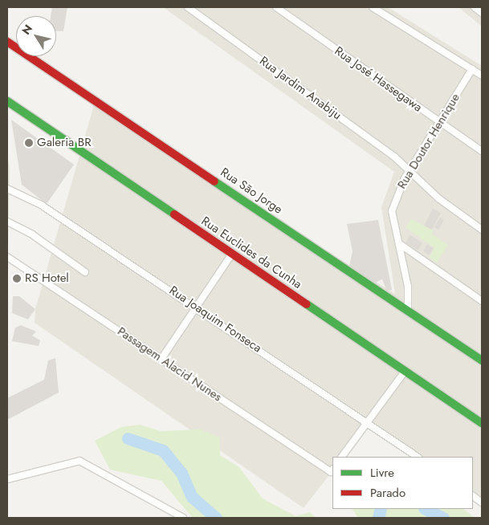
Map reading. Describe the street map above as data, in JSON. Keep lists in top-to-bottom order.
{
  "streets": {
    "street": [
      "Rua José Hassegawa",
      "Rua Jardim Anabiju",
      "Rua Doutor Henrique",
      "Rua São Jorge",
      "Rua Euclides da Cunha",
      "Rua Joaquim Fonseca",
      "Passagem Alacid Nunes"
    ]
  },
  "crossings": [
    ["Rua José Hassegawa", "Rua Doutor Henrique"],
    ["Rua Jardim Anabiju", "Rua Doutor Henrique"],
    ["Rua Doutor Henrique", "Rua São Jorge"]
  ],
  "places": ["Galeria BR", "RS Hotel"],
  "legend": ["Livre", "Parado"],
  "north": "top left"
}
